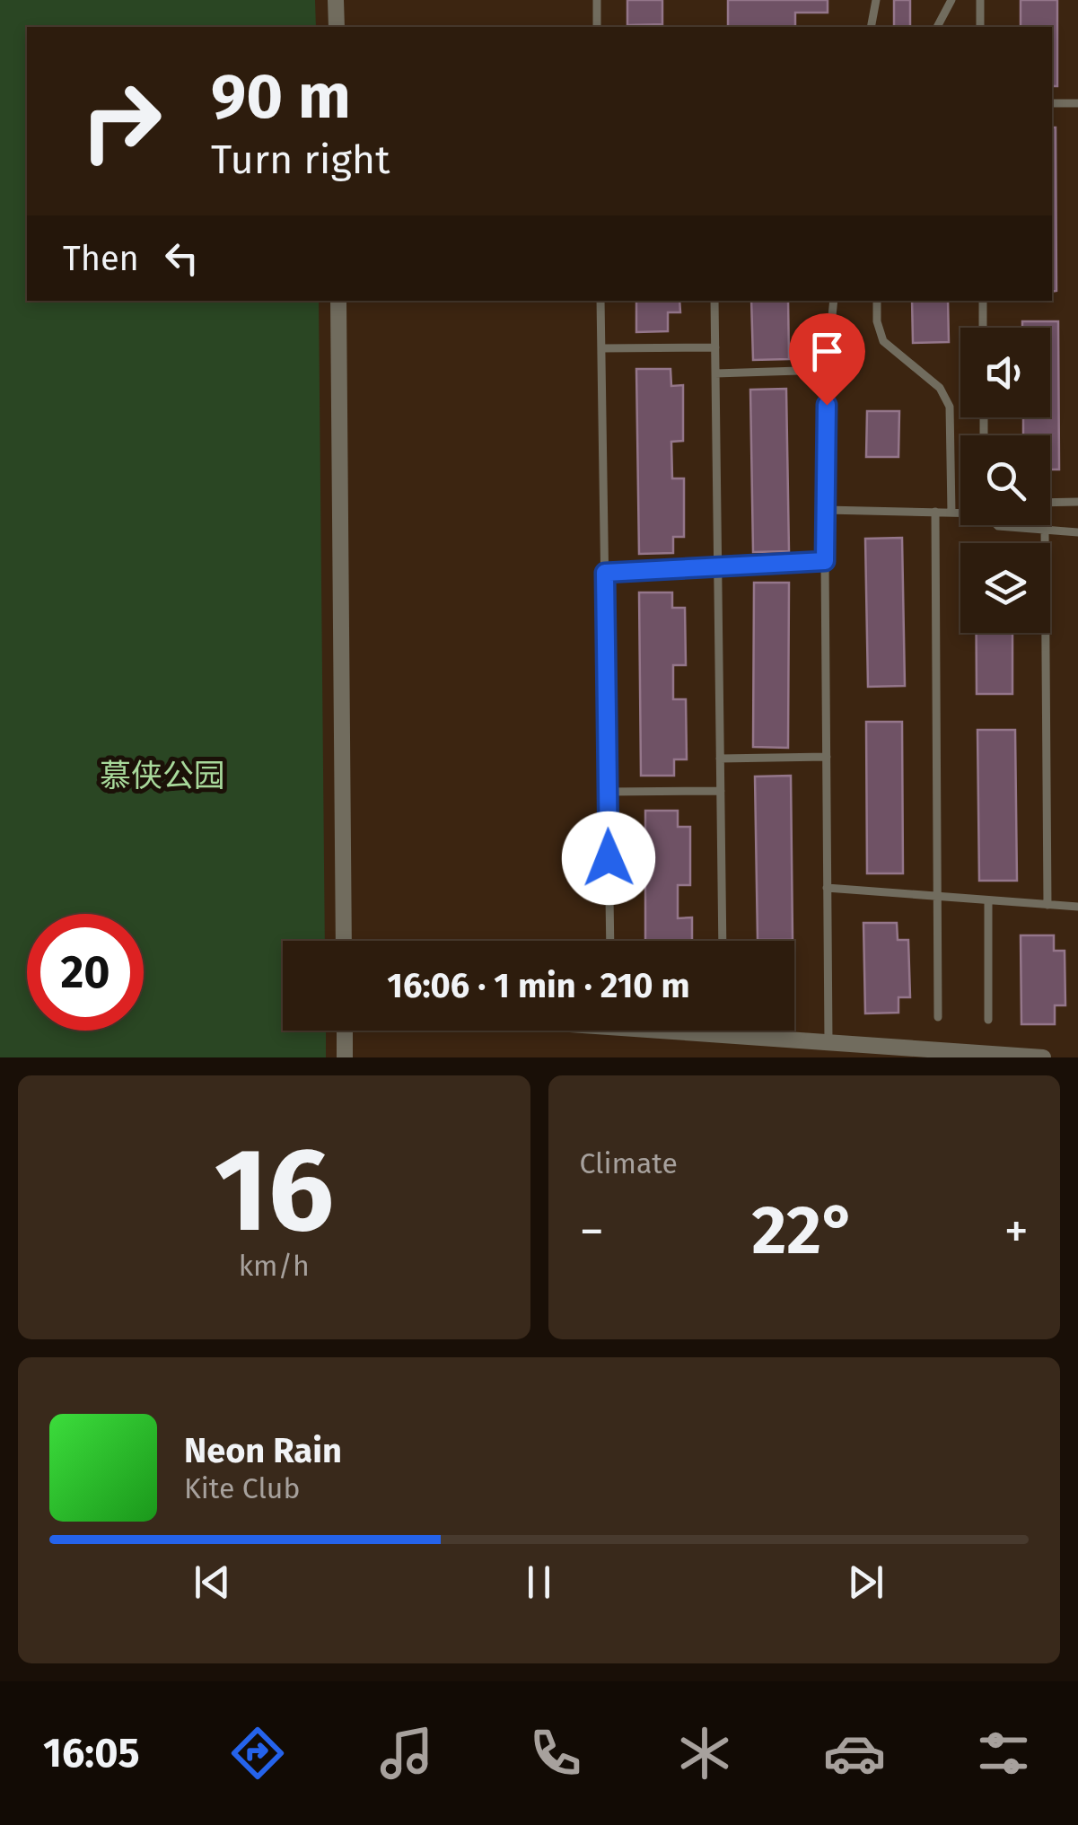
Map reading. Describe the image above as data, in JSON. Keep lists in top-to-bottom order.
{
  "parks": ["慕侠公园"],
  "page": {
    "turn": ["90 m", "Turn right"],
    "then": "Then",
    "limit": "20",
    "trip": "16:06 · 1 min · 210 m",
    "tile": [
      ["16", "km/h"],
      "Climate"
    ],
    "heat": ["−", "22°", "+"],
    "song": ["Neon Rain", "Kite Club"],
    "tabs": "16:05"
  }
}
